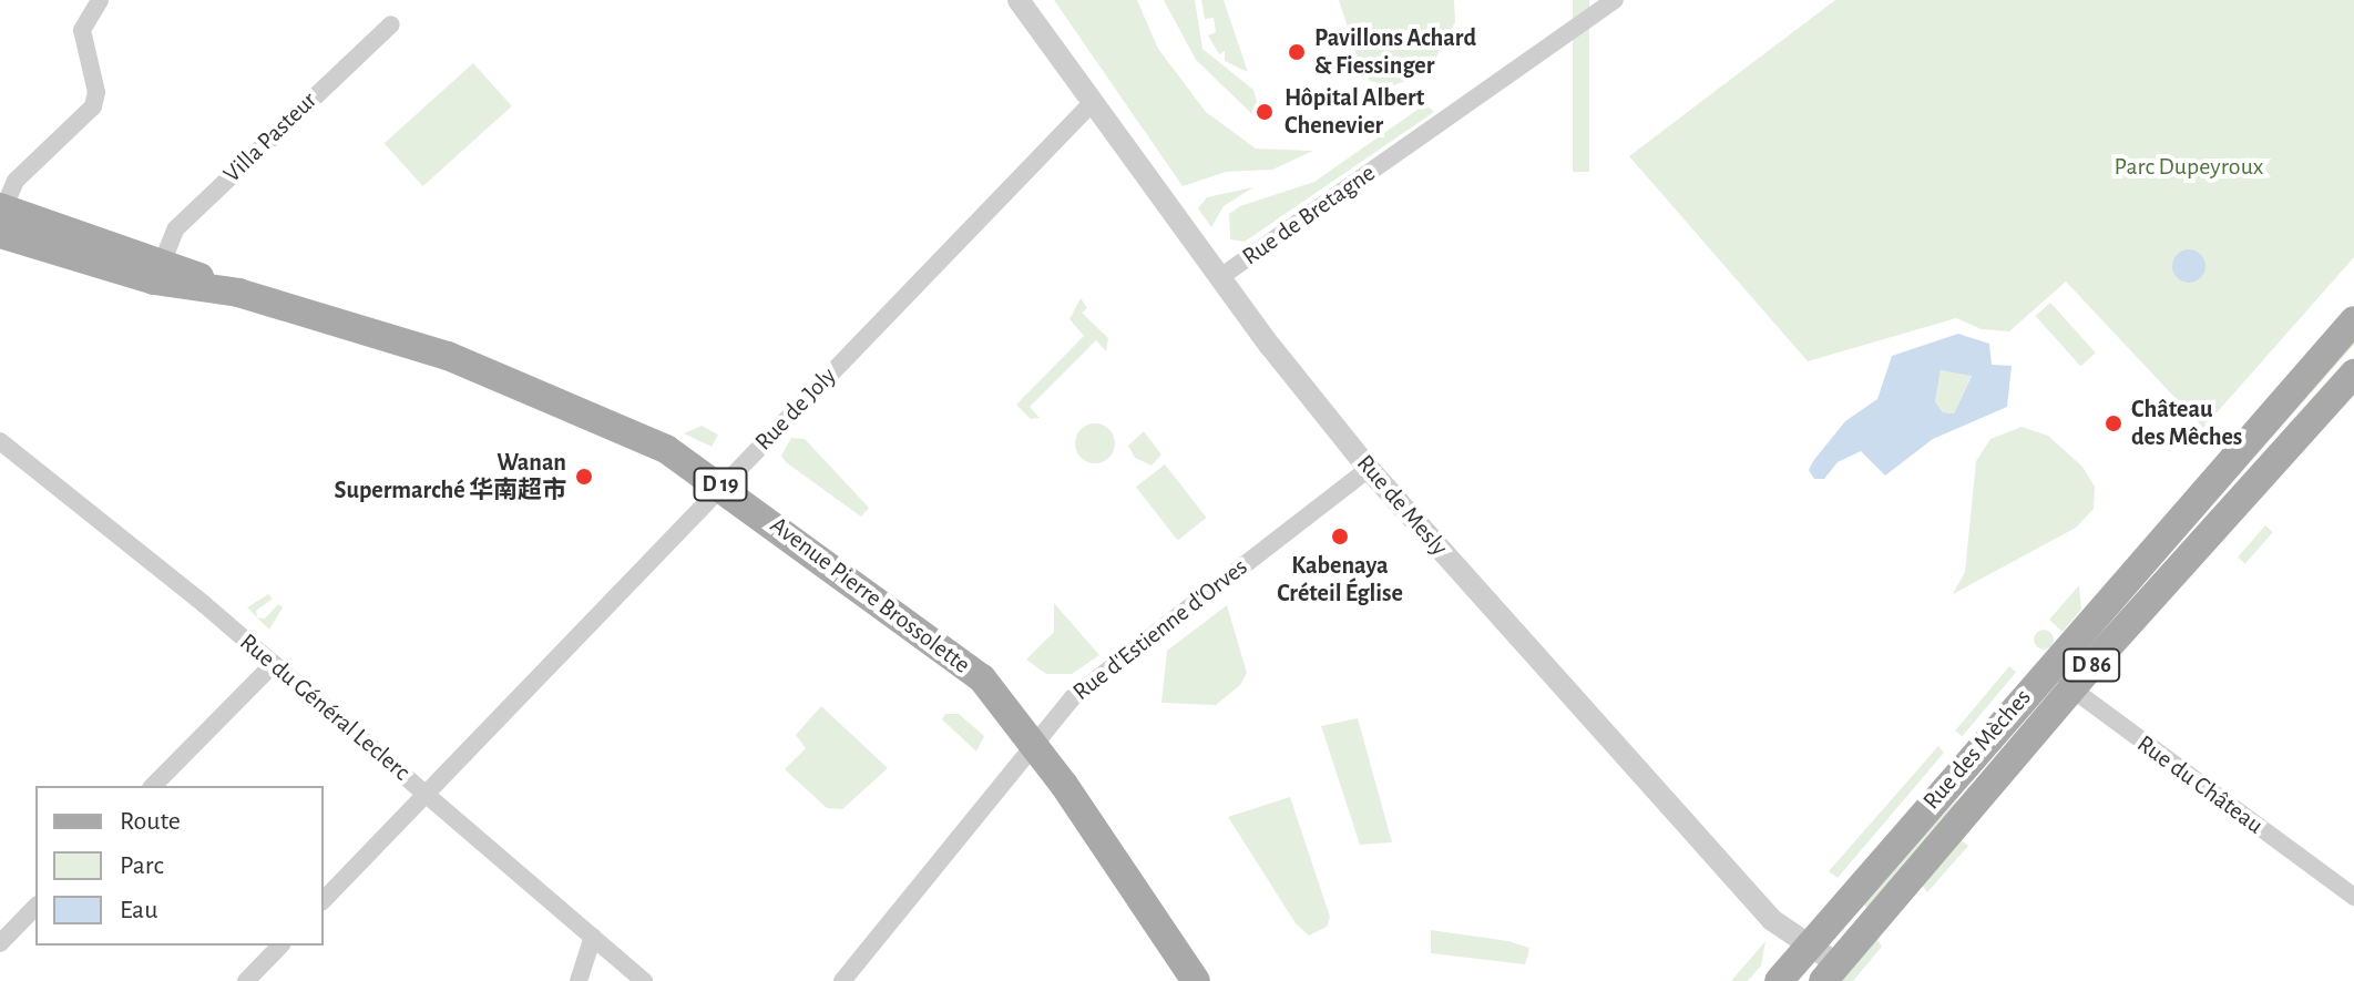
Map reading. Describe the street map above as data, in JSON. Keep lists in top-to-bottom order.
{
  "streets": {
    "main road": [
      "D 19",
      "Avenue Pierre Brossolette",
      "D 86",
      "Rue des Mèches"
    ],
    "street": [
      "Villa Pasteur",
      "Rue de Bretagne",
      "Rue de Joly",
      "Rue de Mesly",
      "Rue d'Estienne d'Orves",
      "Rue du Général Leclerc",
      "Rue du Château"
    ]
  },
  "crossings": [
    ["Villa Pasteur", "Avenue Pierre Brossolette"],
    ["Rue de Bretagne", "Rue de Mesly"],
    ["Rue de Joly", "Rue de Mesly"],
    ["Rue de Joly", "Avenue Pierre Brossolette"],
    ["Rue de Joly", "Rue du Général Leclerc"],
    ["Rue de Mesly", "Rue d'Estienne d'Orves"],
    ["Rue de Mesly", "Rue des Mèches"],
    ["Avenue Pierre Brossolette", "Rue d'Estienne d'Orves"],
    ["Rue des Mèches", "Rue du Château"]
  ],
  "parks": ["Parc Dupeyroux"],
  "places": [
    "Pavillons Achard & Fiessinger",
    "Hôpital Albert Chenevier",
    "Château des Mêches",
    "Wanan Supermarché 华南超市",
    "Kabenaya Créteil Église"
  ],
  "legend": ["Route", "Parc", "Eau"]
}
